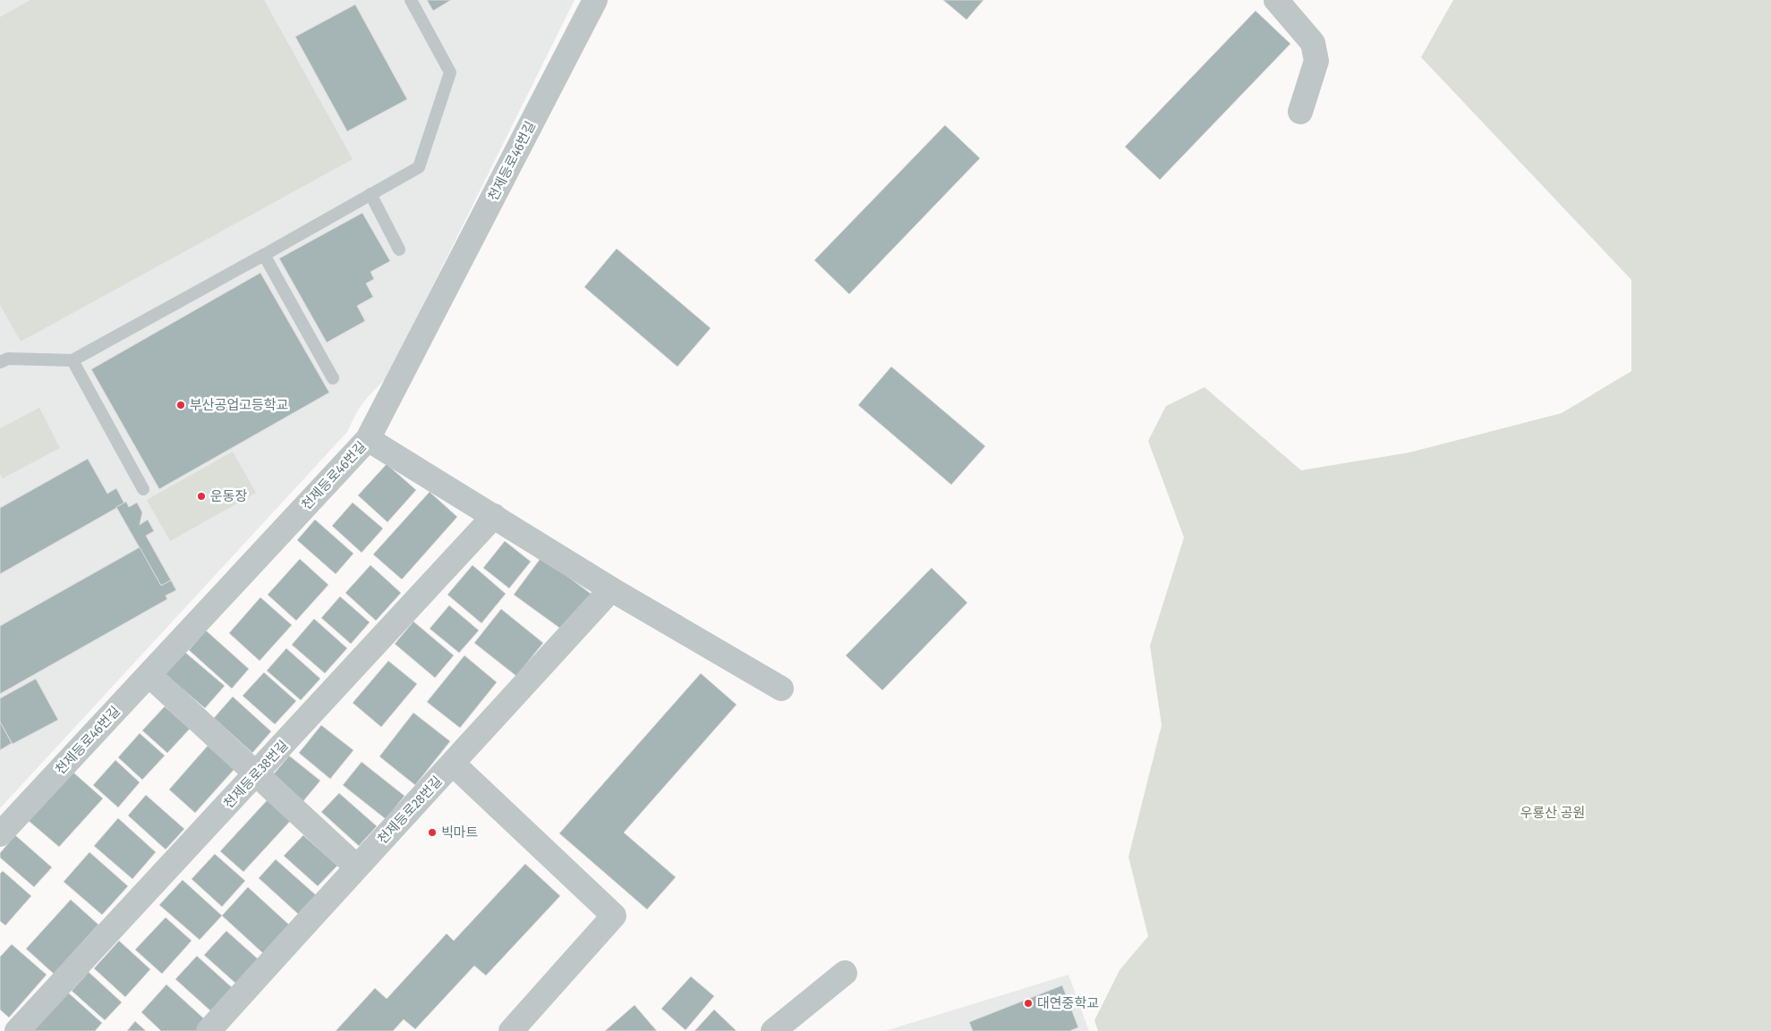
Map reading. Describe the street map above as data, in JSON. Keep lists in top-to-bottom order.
{
  "streets": {
    "street": ["천제등로46번길", "천제등로38번길", "천제등로28번길"]
  },
  "parks": ["우룡산 공원"],
  "places": [
    "부산공업고등학교",
    "운동장",
    "빅마트",
    "대연중학교"
  ]
}
